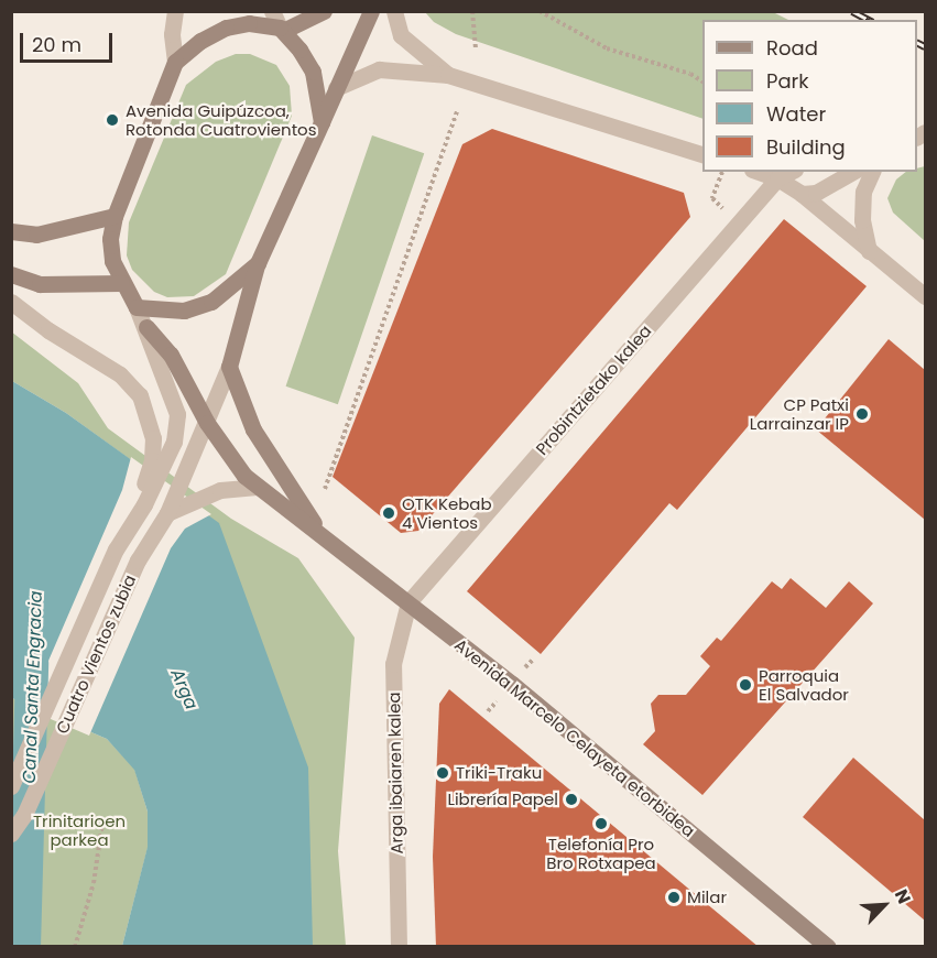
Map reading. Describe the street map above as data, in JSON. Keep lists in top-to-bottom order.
{
  "streets": {
    "main road": ["Avenida Marcelo Celayeta etorbidea"],
    "street": ["Probintzietako kalea", "Cuatro Vientos zubia", "Arga ibaiaren kalea"]
  },
  "crossings": [
    ["Probintzietako kalea", "Avenida Marcelo Celayeta etorbidea"],
    ["Probintzietako kalea", "Arga ibaiaren kalea"],
    ["Cuatro Vientos zubia", "Avenida Marcelo Celayeta etorbidea"],
    ["Avenida Marcelo Celayeta etorbidea", "Arga ibaiaren kalea"]
  ],
  "water": ["Canal Santa Engracia", "Arga"],
  "parks": ["Trinitarioen parkea"],
  "places": [
    "Avenida Guipúzcoa, Rotonda Cuatrovientos",
    "CP Patxi Larrainzar IP",
    "OTK Kebab 4 Vientos",
    "Parroquia El Salvador",
    "Triki-Traku",
    "Librería Papel",
    "Telefonía Pro Bro Rotxapea",
    "Milar"
  ],
  "legend": [
    "Road",
    "Park",
    "Water",
    "Building"
  ],
  "scale_bar": "20 m",
  "north": "top right"
}
